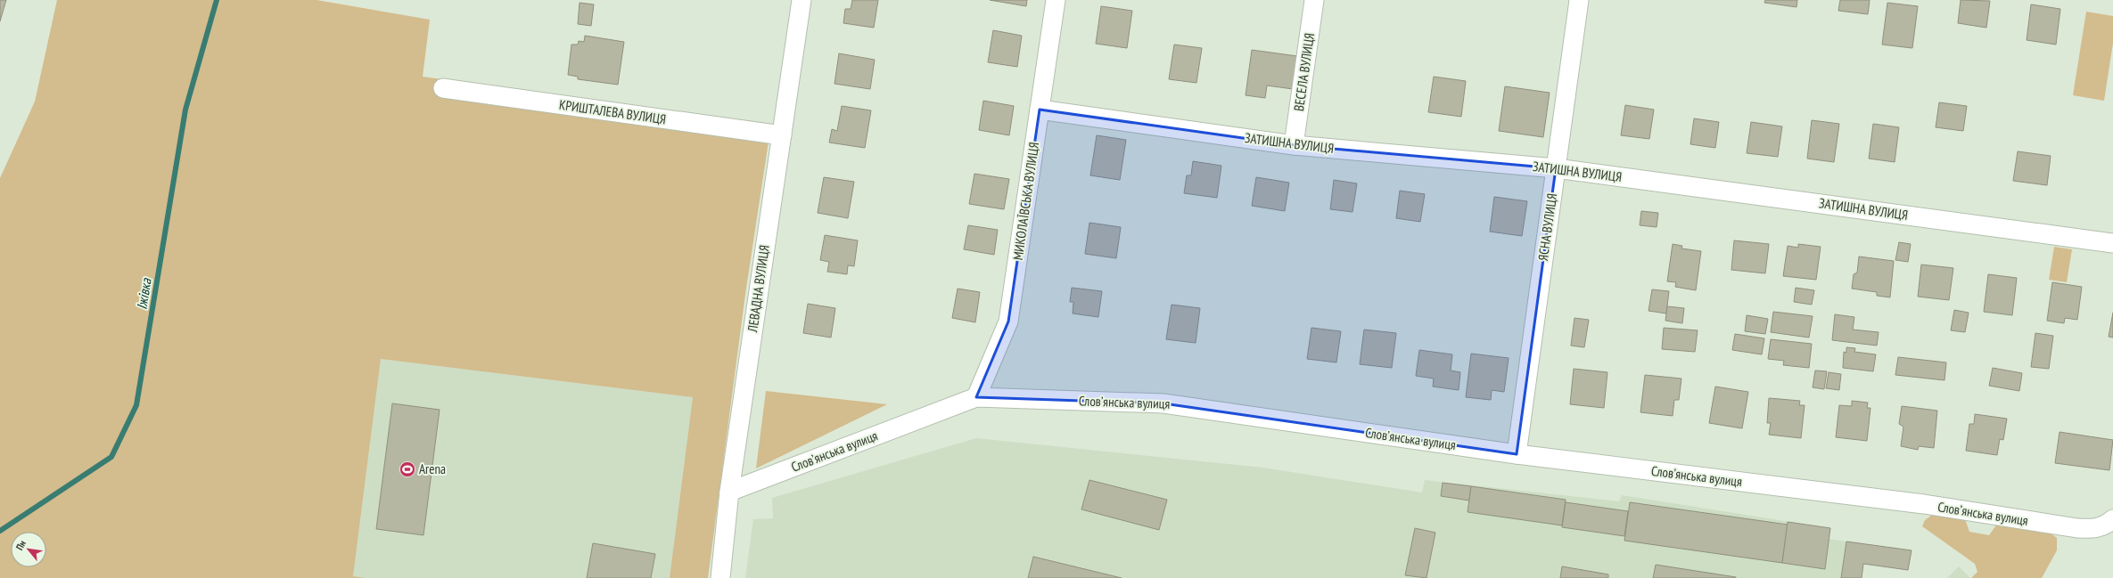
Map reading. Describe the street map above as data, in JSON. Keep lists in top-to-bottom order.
{
  "streets": {
    "street": [
      "ВЕСЕЛА ВУЛИЦЯ",
      "КРИШТАЛЕВА ВУЛИЦЯ",
      "ЗАТИШНА ВУЛИЦЯ",
      "МИКОЛАЇВСЬКА ВУЛИЦЯ",
      "ЯСНА ВУЛИЦЯ",
      "ЛЕВАДНА ВУЛИЦЯ",
      "Словʼянська вулиця"
    ]
  },
  "crossings": [
    ["ВЕСЕЛА ВУЛИЦЯ", "ЗАТИШНА ВУЛИЦЯ"],
    ["КРИШТАЛЕВА ВУЛИЦЯ", "ЛЕВАДНА ВУЛИЦЯ"],
    ["ЗАТИШНА ВУЛИЦЯ", "МИКОЛАЇВСЬКА ВУЛИЦЯ"],
    ["ЗАТИШНА ВУЛИЦЯ", "ЯСНА ВУЛИЦЯ"],
    ["МИКОЛАЇВСЬКА ВУЛИЦЯ", "Словʼянська вулиця"],
    ["ЯСНА ВУЛИЦЯ", "Словʼянська вулиця"],
    ["ЛЕВАДНА ВУЛИЦЯ", "Словʼянська вулиця"]
  ],
  "water": ["Іжівка"],
  "places": {
    "sports": ["Arena"]
  },
  "north": "top left"
}
